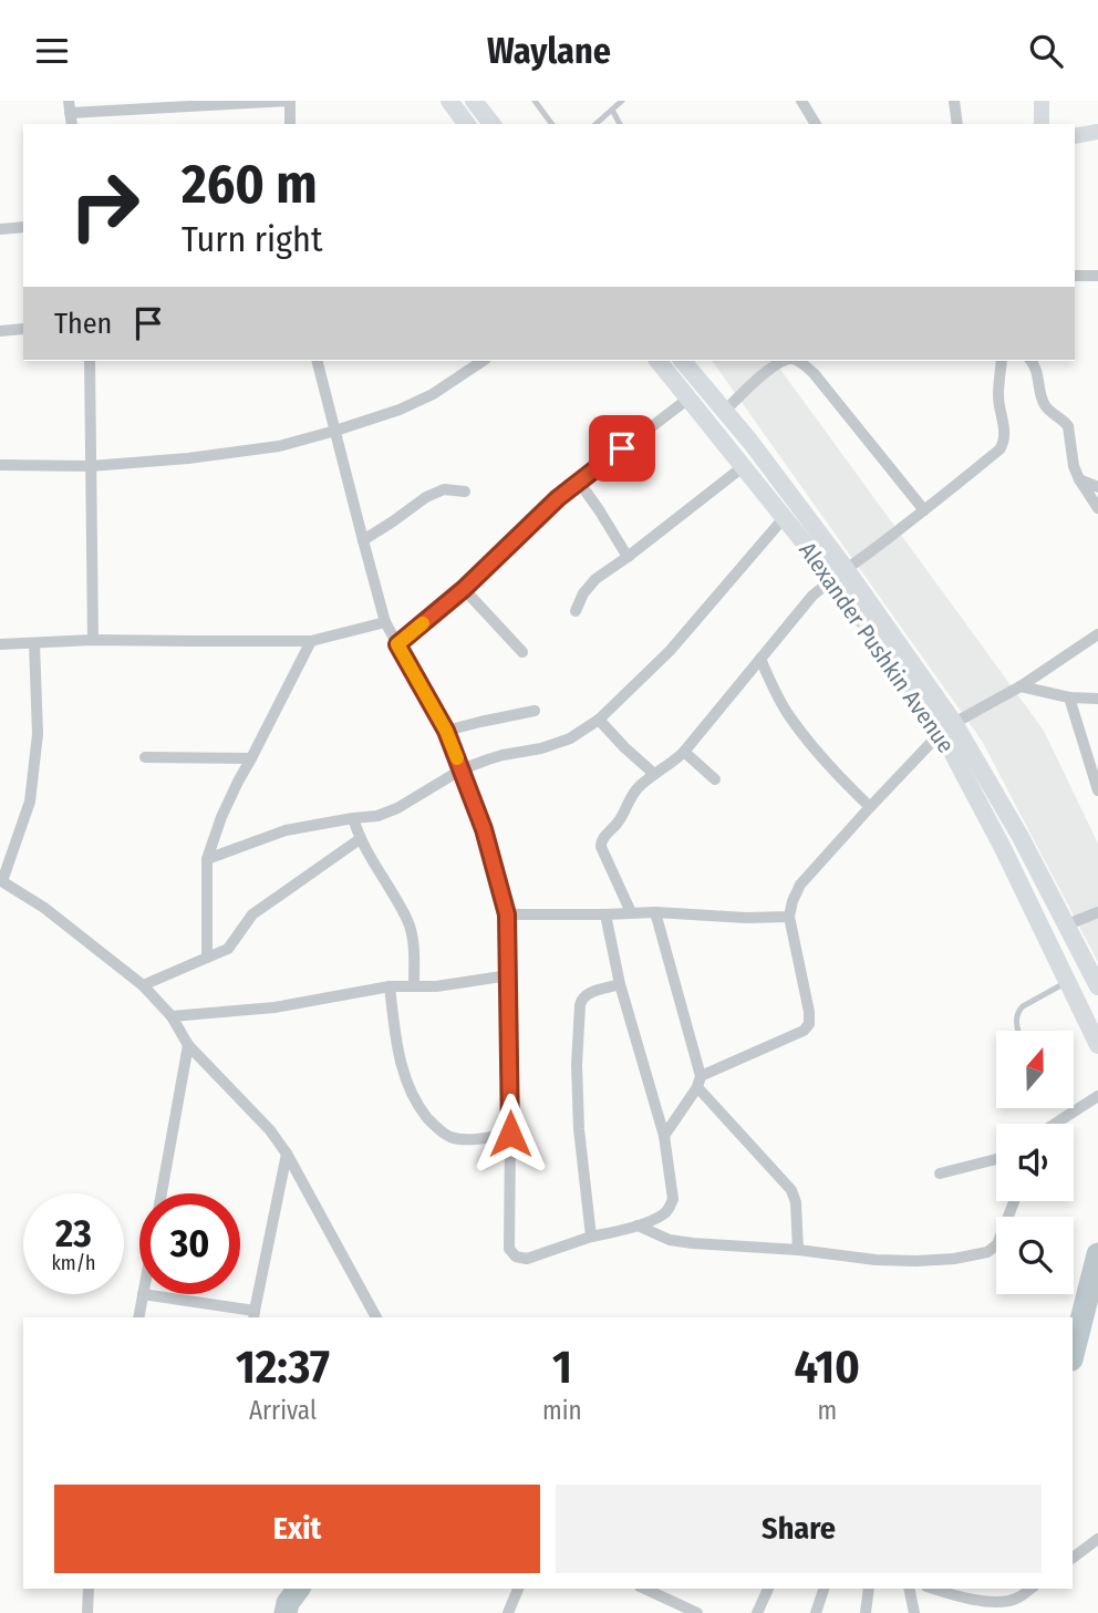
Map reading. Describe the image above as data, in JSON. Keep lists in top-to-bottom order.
{
  "streets": {
    "main road": ["Alexander Pushkin Avenue"]
  },
  "north": "top",
  "page": {
    "header": "Waylane",
    "turn": ["260 m", "Turn right"],
    "then": "Then",
    "speed": "23 km/h",
    "limit": "30",
    "eta": [
      "12:37",
      "Arrival",
      "1",
      "min",
      "410",
      "m"
    ],
    "buttons": ["Exit", "Share"]
  }
}
